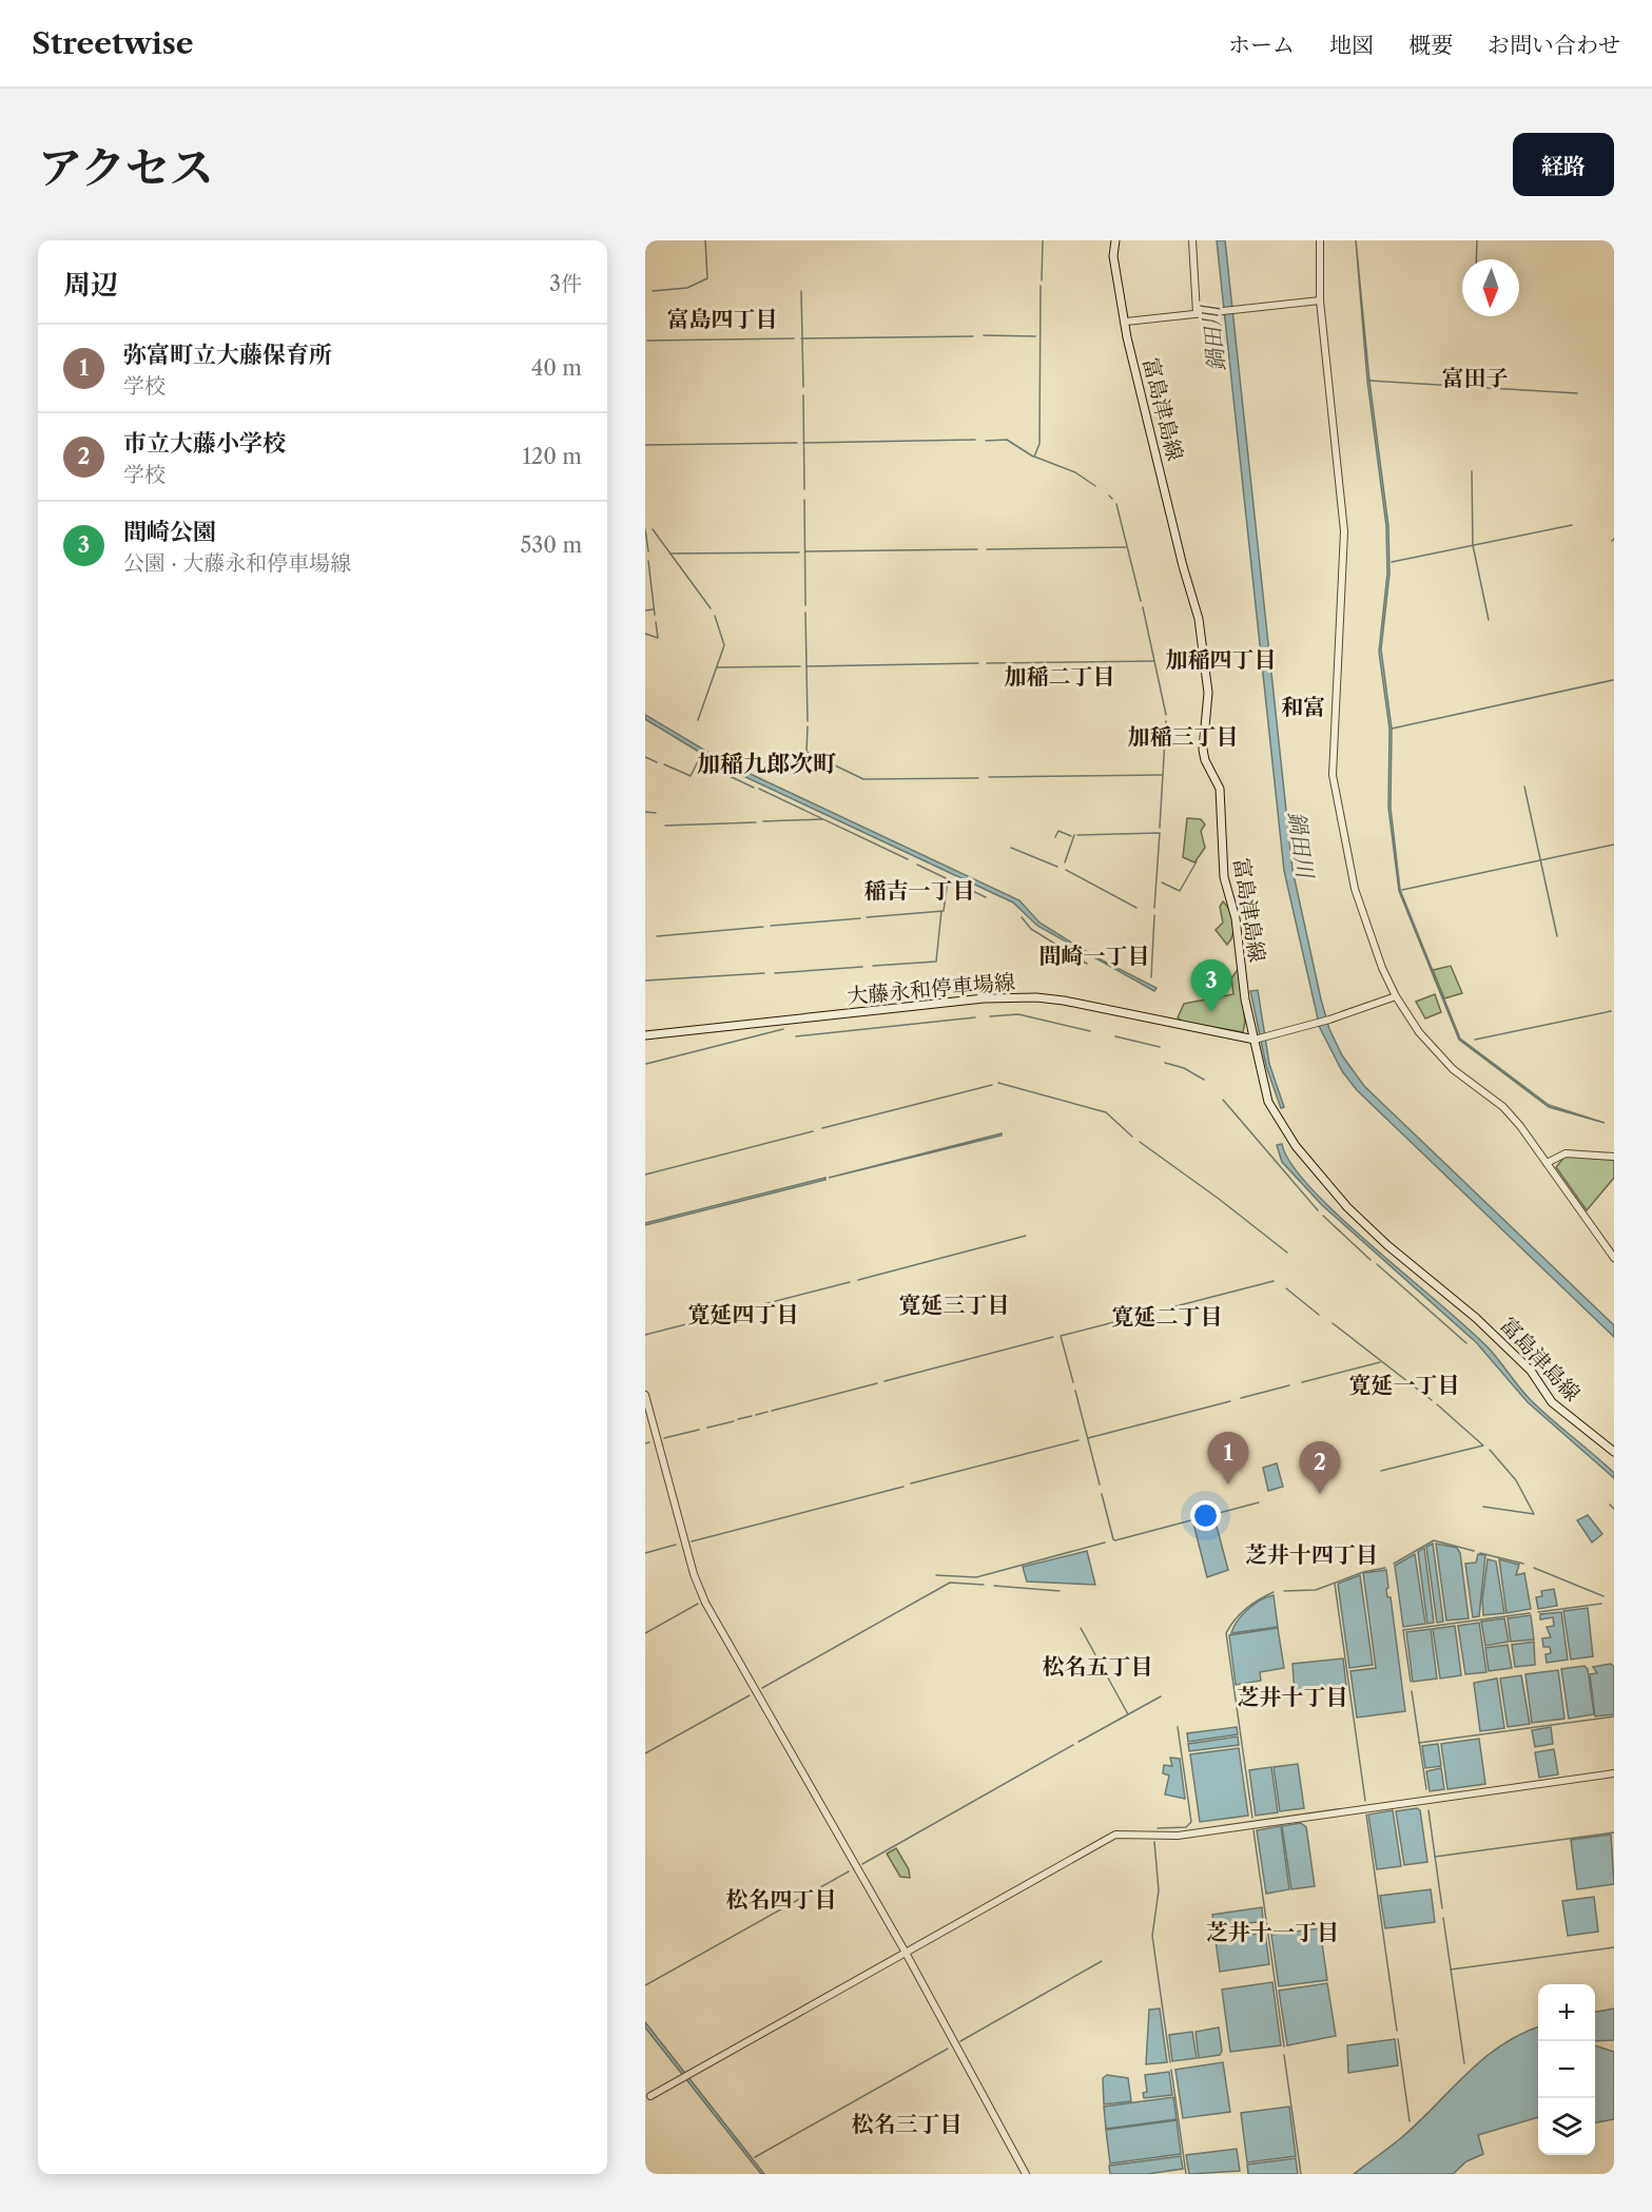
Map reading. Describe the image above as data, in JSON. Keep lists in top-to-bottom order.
{
  "streets": {
    "main road": ["富島津島線", "大藤永和停車場線"]
  },
  "crossings": [
    ["富島津島線", "大藤永和停車場線"]
  ],
  "districts": [
    "富島四丁目",
    "富田子",
    "加稲四丁目",
    "加稲二丁目",
    "和富",
    "加稲三丁目",
    "加稲九郎次町",
    "稲吉一丁目",
    "間崎一丁目",
    "寛延三丁目",
    "寛延四丁目",
    "寛延二丁目",
    "寛延一丁目",
    "芝井十四丁目",
    "松名五丁目",
    "芝井十丁目",
    "松名四丁目",
    "芝井十一丁目",
    "松名三丁目"
  ],
  "water": ["鍋田川"],
  "north": "bottom",
  "page": {
    "header": "Streetwise",
    "nav": [
      "ホーム",
      "地図",
      "概要",
      "お問い合わせ"
    ],
    "title": "アクセス",
    "buttons": "経路",
    "heading": ["周辺", "3件"],
    "list": [
      {
        "mark": "1",
        "name": "弥富町立大藤保育所",
        "note": "学校",
        "value": "40 m"
      },
      {
        "mark": "2",
        "name": "市立大藤小学校",
        "note": "学校",
        "value": "120 m"
      },
      {
        "mark": "3",
        "name": "間崎公園",
        "note": "公園 · 大藤永和停車場線",
        "value": "530 m"
      }
    ],
    "pins": ["3", "1", "2"],
    "map_buttons": ["+", "−"]
  }
}
